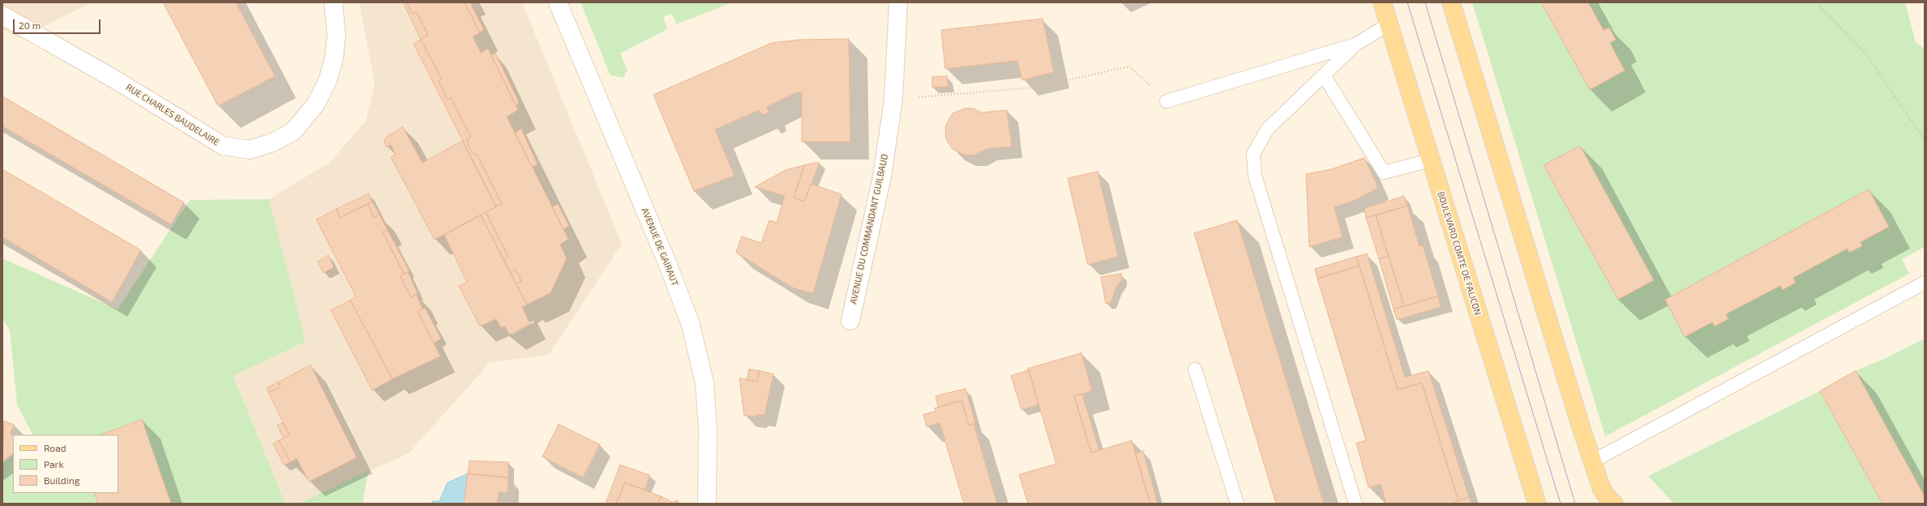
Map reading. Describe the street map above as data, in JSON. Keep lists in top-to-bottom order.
{
  "streets": {
    "main road": ["BOULEVARD COMTE DE FALICON"],
    "street": ["RUE CHARLES BAUDELAIRE", "AVENUE DU COMMANDANT GUILBAUD", "AVENUE DE GAIRAUT"]
  },
  "legend": ["Road", "Park", "Building"],
  "scale_bar": "20 m"
}
